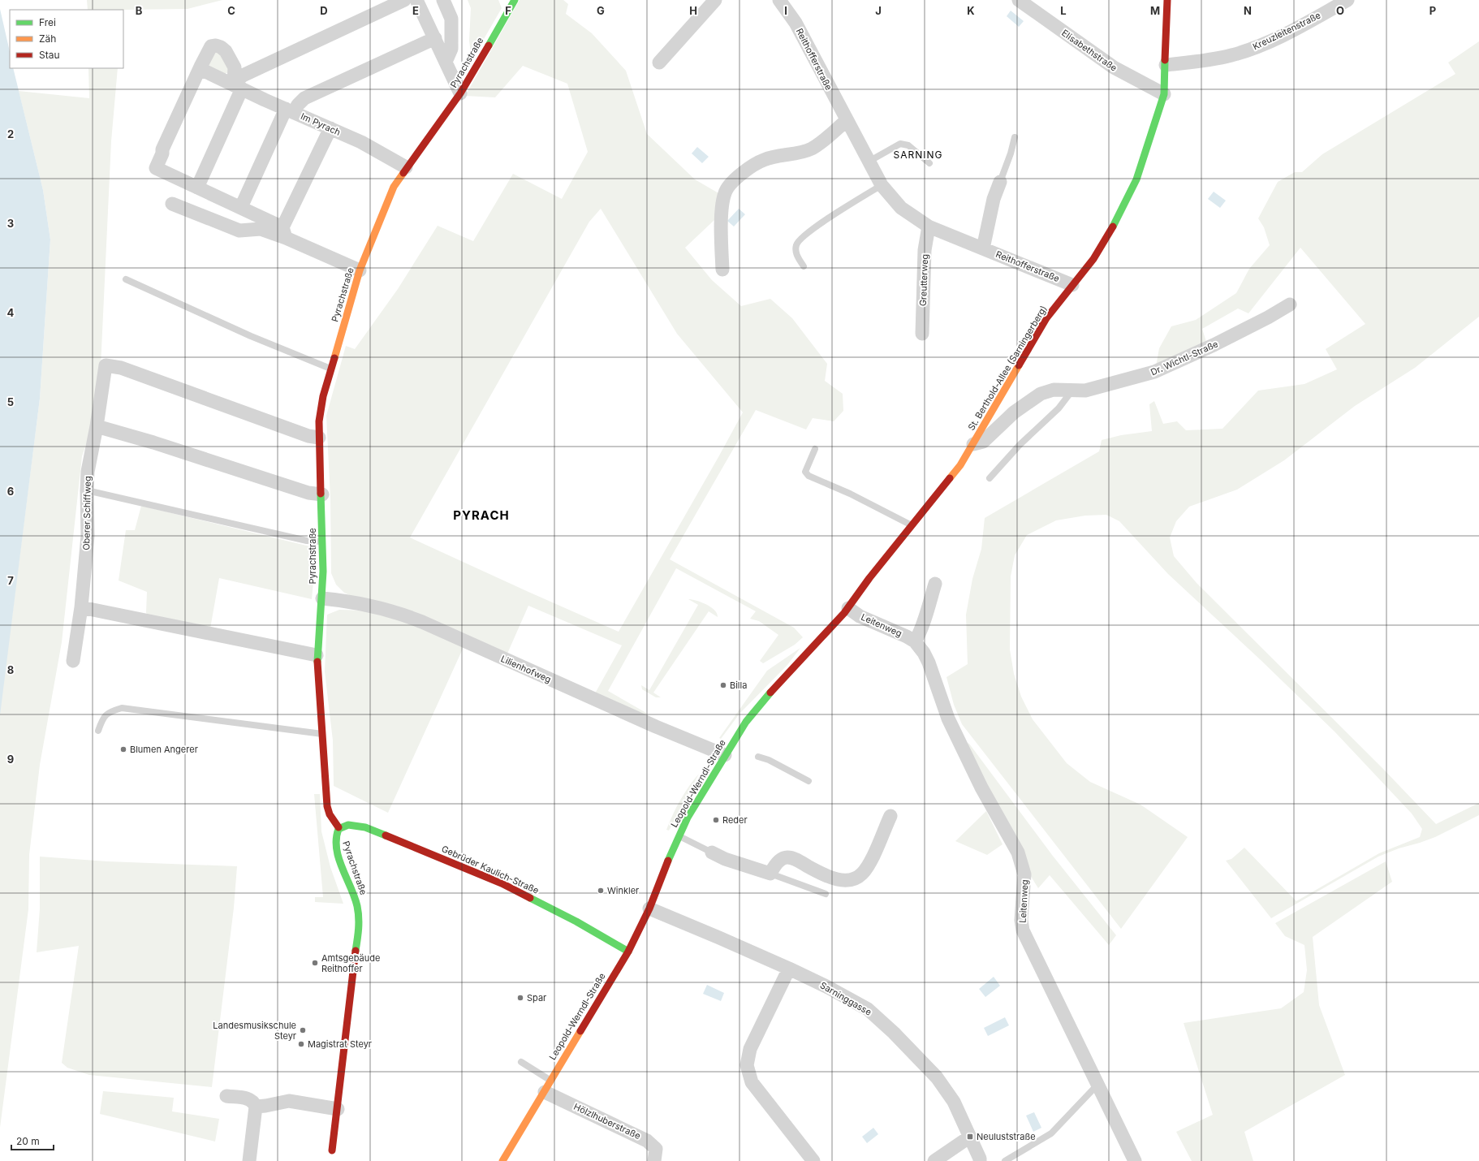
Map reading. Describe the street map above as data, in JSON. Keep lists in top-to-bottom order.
{
  "streets": {
    "street": [
      "Kreuzleitenstraße",
      "Elisabethstraße",
      "Reithofferstraße",
      "Pyrachstraße",
      "Im Pyrach",
      "Greutterweg",
      "Dr. Wichtl-Straße",
      "St. Berthold-Allee (Sarningerberg)",
      "Oberer Schiffweg",
      "Leitenweg",
      "Lilienhofweg",
      "Leopold-Werndl-Straße",
      "Gebrüder Kaulich-Straße",
      "Sarninggasse",
      "Hölzlhuberstraße"
    ]
  },
  "crossings": [
    ["Kreuzleitenstraße", "St. Berthold-Allee (Sarningerberg)"],
    ["Elisabethstraße", "St. Berthold-Allee (Sarningerberg)"],
    ["Reithofferstraße", "Greutterweg"],
    ["Reithofferstraße", "St. Berthold-Allee (Sarningerberg)"],
    ["Pyrachstraße", "Im Pyrach"],
    ["Pyrachstraße", "Oberer Schiffweg"],
    ["Pyrachstraße", "Lilienhofweg"],
    ["Pyrachstraße", "Gebrüder Kaulich-Straße"],
    ["Dr. Wichtl-Straße", "St. Berthold-Allee (Sarningerberg)"],
    ["St. Berthold-Allee (Sarningerberg)", "Leitenweg"],
    ["St. Berthold-Allee (Sarningerberg)", "Leopold-Werndl-Straße"],
    ["Leitenweg", "Leopold-Werndl-Straße"],
    ["Lilienhofweg", "Leopold-Werndl-Straße"],
    ["Leopold-Werndl-Straße", "Gebrüder Kaulich-Straße"],
    ["Leopold-Werndl-Straße", "Sarninggasse"],
    ["Leopold-Werndl-Straße", "Hölzlhuberstraße"]
  ],
  "districts": ["SARNING", "PYRACH"],
  "places": {
    "other": [
      "Billa",
      "Blumen Angerer",
      "Reder",
      "Winkler",
      "Amtsgebäude Reithoffer",
      "Spar",
      "Landesmusikschule Steyr",
      "Magistrat Steyr"
    ],
    "transit": ["Neuluststraße"]
  },
  "legend": ["Frei", "Zäh", "Stau"],
  "scale_bar": "20 m",
  "grid": {
    "columns": [
      "B",
      "C",
      "D",
      "E",
      "F",
      "G",
      "H",
      "I",
      "J",
      "K",
      "L",
      "M",
      "N",
      "O",
      "P"
    ],
    "rows": [
      "2",
      "3",
      "4",
      "5",
      "6",
      "7",
      "8",
      "9"
    ]
  }
}
